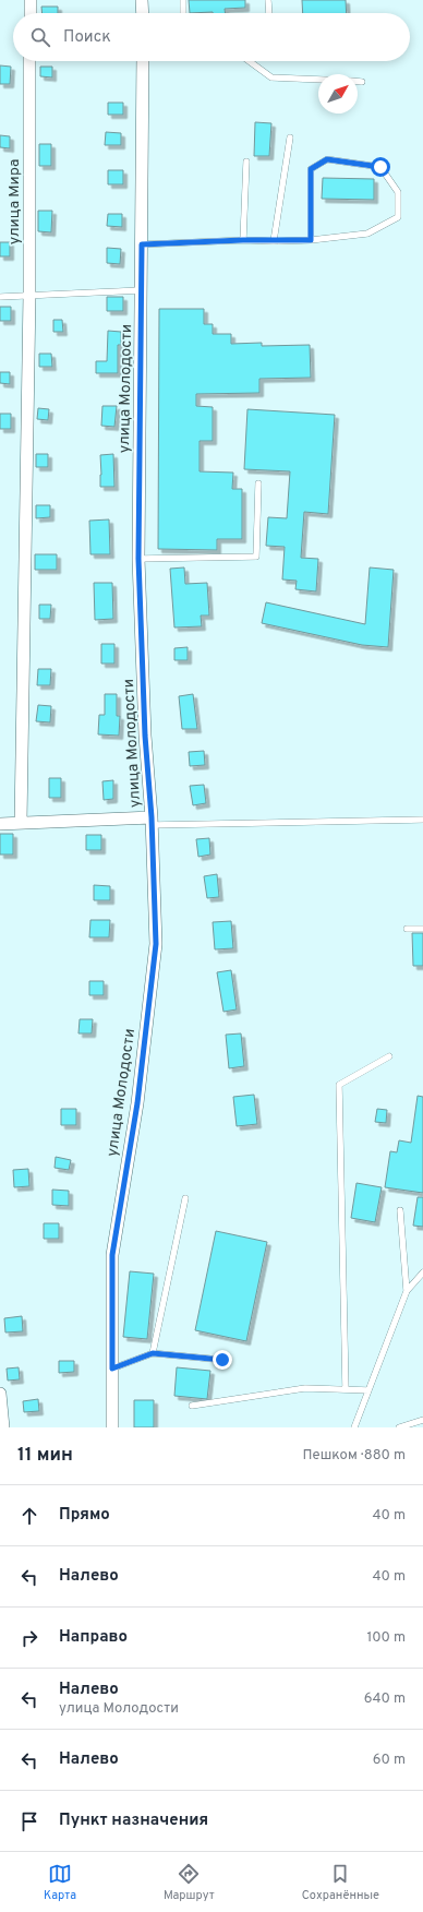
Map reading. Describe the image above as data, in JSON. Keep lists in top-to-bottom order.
{
  "streets": {
    "street": ["улица Мира", "улица Молодости"]
  },
  "north": "top right",
  "page": {
    "search": "Поиск",
    "heading": ["11 мин", "Пешком · 880 m"],
    "list": [
      ["Прямо", "40 m"],
      ["Налево", "40 m"],
      ["Направо", "100 m"],
      ["Налево", "улица Молодости", "640 m"],
      ["Налево", "60 m"],
      "Пункт назначения"
    ],
    "nav": ["Карта", "Маршрут", "Сохранённые"]
  }
}
